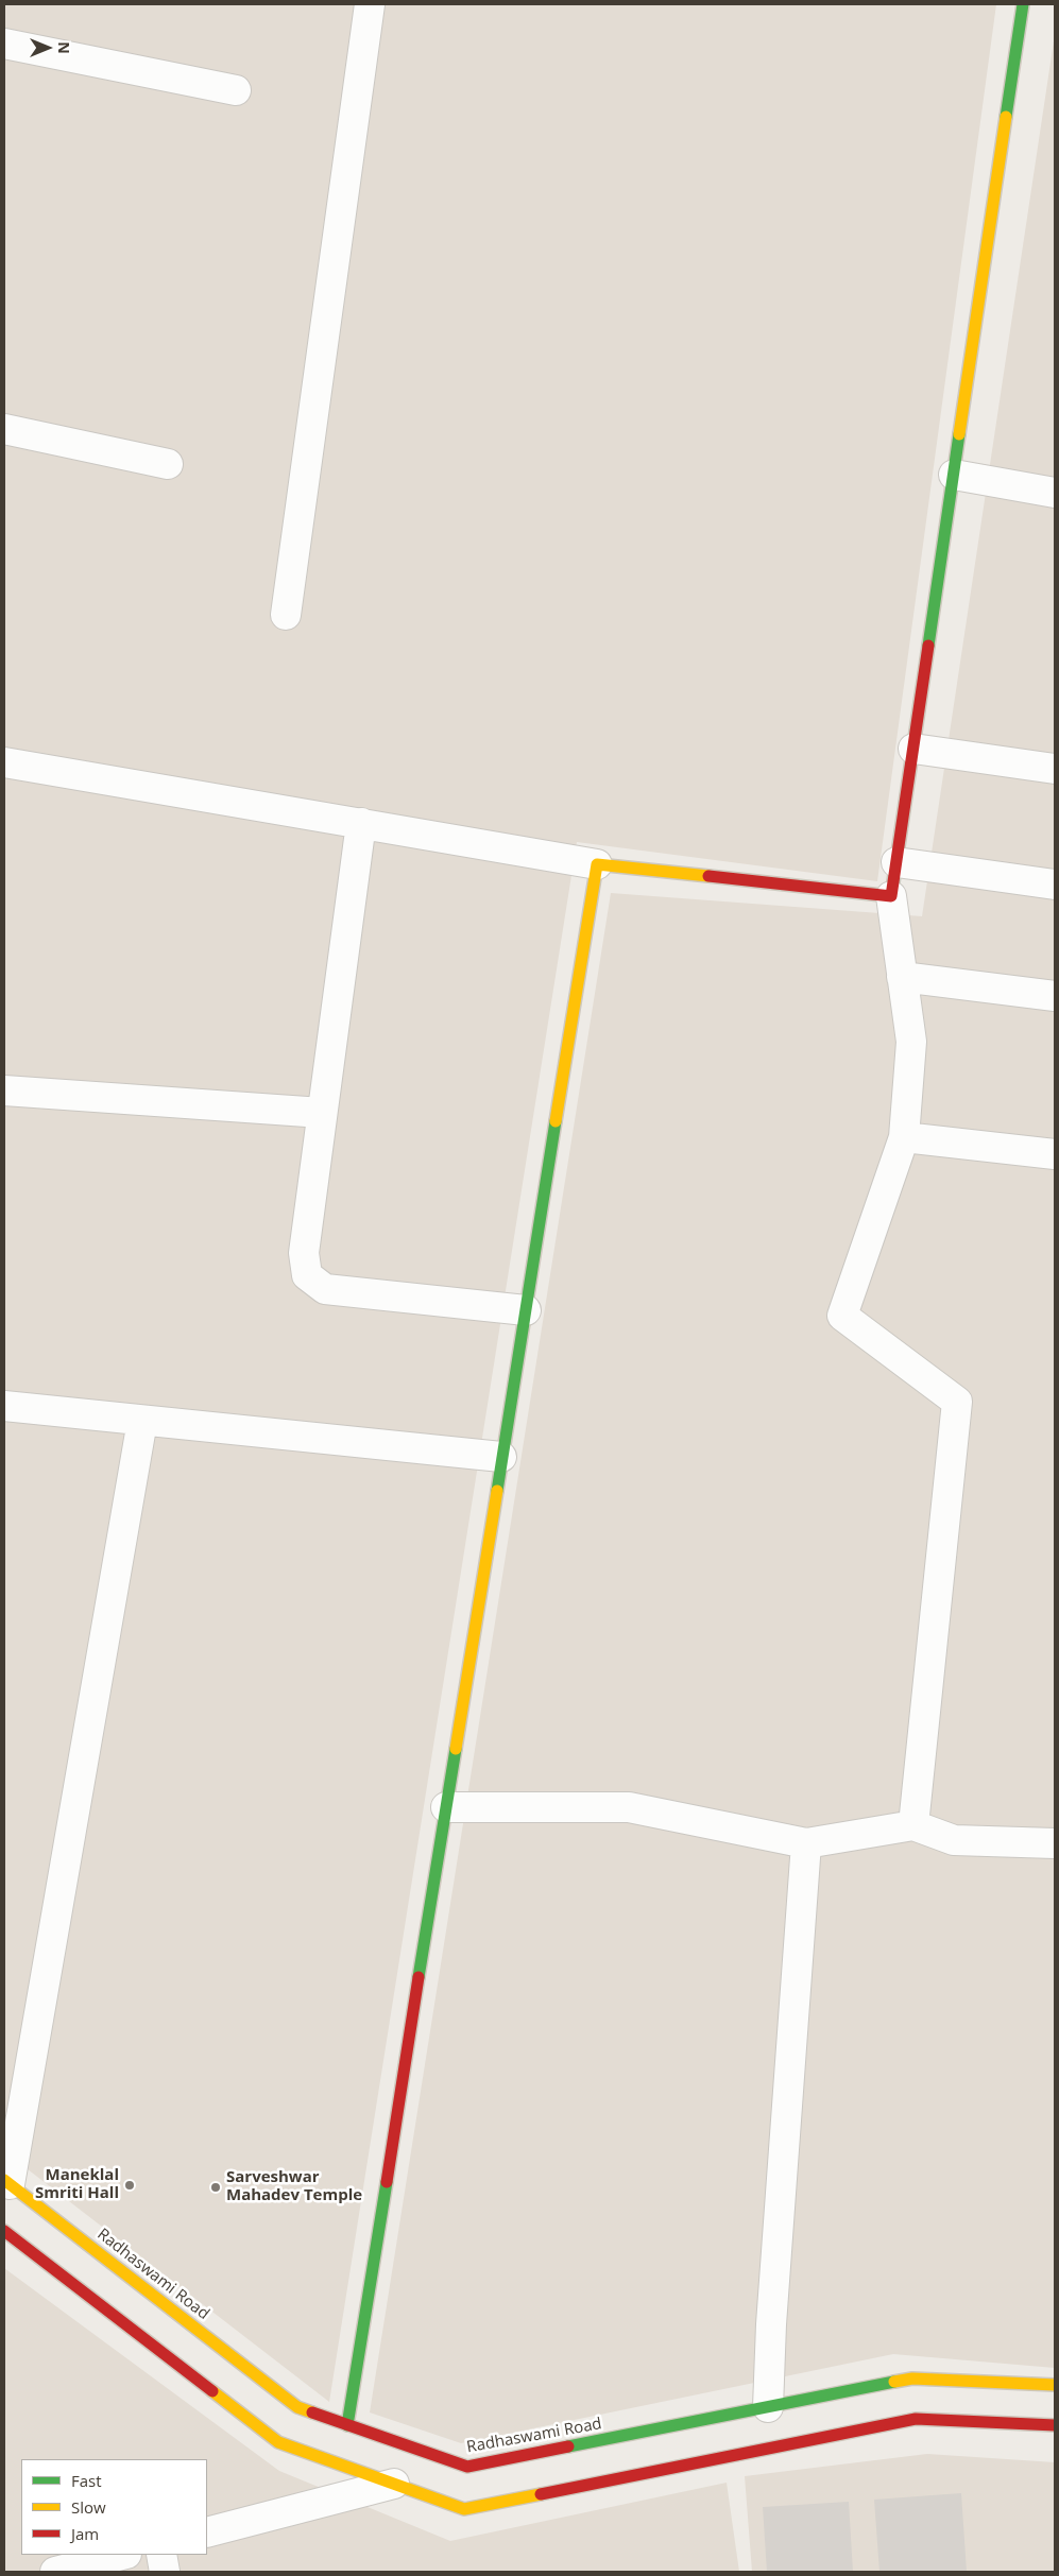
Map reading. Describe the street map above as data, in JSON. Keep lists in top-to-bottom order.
{
  "streets": {
    "street": ["Radhaswami Road"]
  },
  "places": ["Maneklal Smriti Hall", "Sarveshwar Mahadev Temple"],
  "legend": ["Fast", "Slow", "Jam"],
  "north": "right"
}
